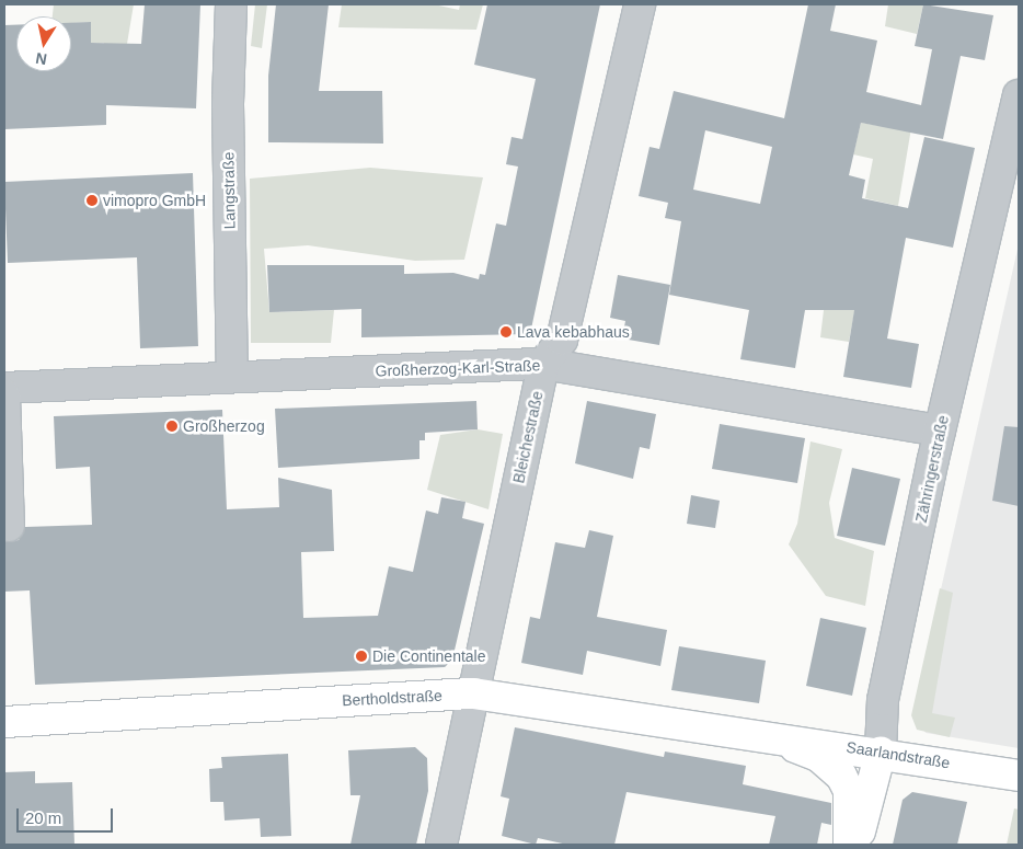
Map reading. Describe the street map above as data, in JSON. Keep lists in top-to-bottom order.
{
  "streets": {
    "main road": ["Zähringerstraße", "Bertholdstraße", "Saarlandstraße"],
    "street": ["Langstraße", "Großherzog-Karl-Straße", "Bleichestraße"]
  },
  "crossings": [
    ["Langstraße", "Großherzog-Karl-Straße"],
    ["Großherzog-Karl-Straße", "Bleichestraße"],
    ["Großherzog-Karl-Straße", "Zähringerstraße"],
    ["Bleichestraße", "Bertholdstraße"],
    ["Zähringerstraße", "Saarlandstraße"],
    ["Bertholdstraße", "Saarlandstraße"]
  ],
  "places": [
    "vimopro GmbH",
    "Lava kebabhaus",
    "Großherzog",
    "Die Continentale"
  ],
  "scale_bar": "20 m",
  "north": "bottom"
}
